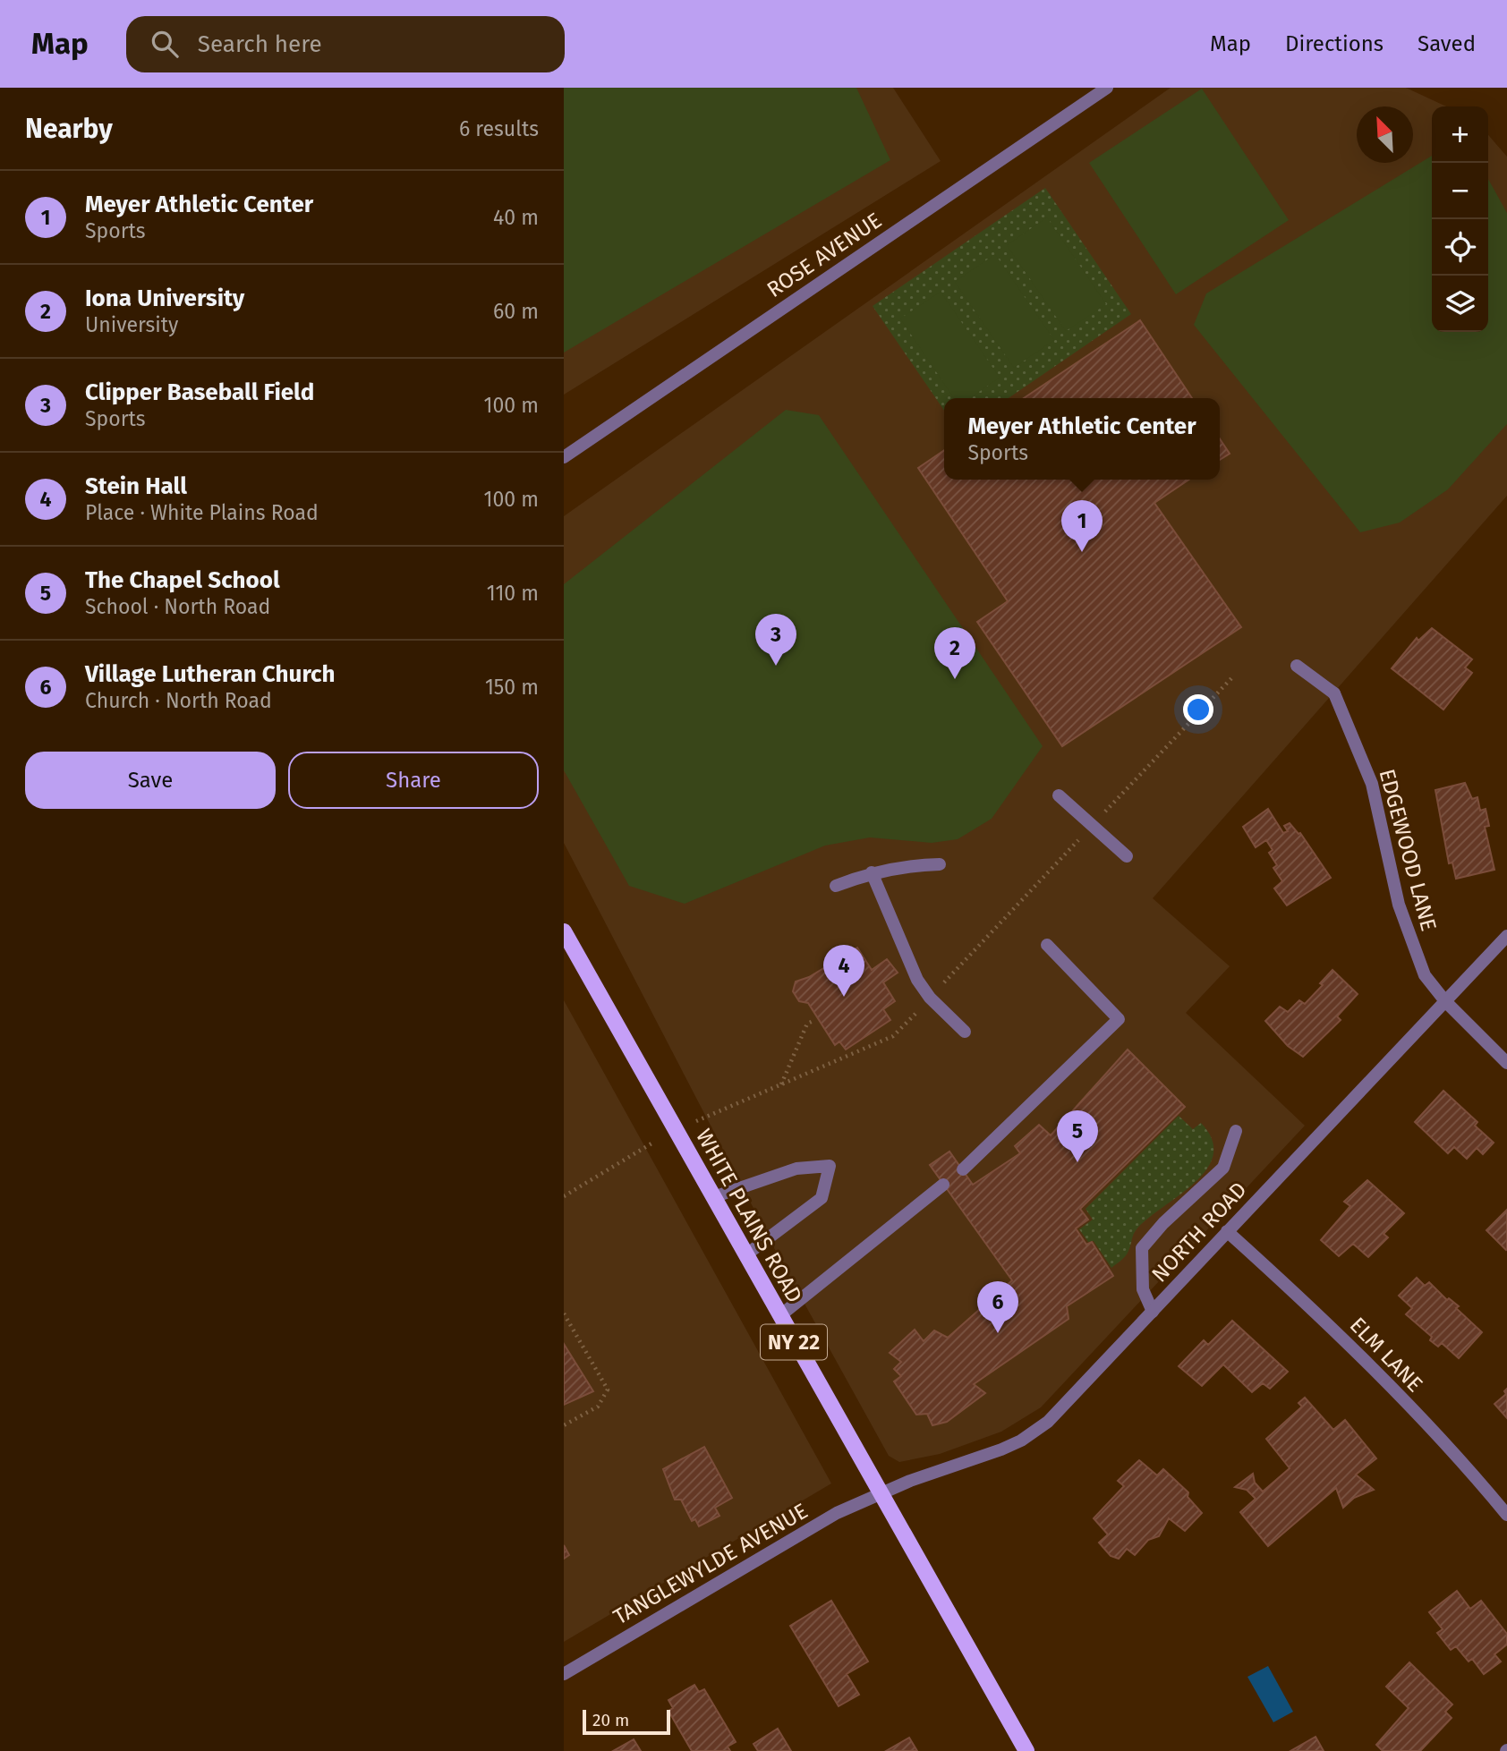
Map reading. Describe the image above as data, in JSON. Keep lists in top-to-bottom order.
{
  "streets": {
    "main road": ["WHITE PLAINS ROAD", "NY 22"],
    "street": [
      "ROSE AVENUE",
      "EDGEWOOD LANE",
      "NORTH ROAD",
      "ELM LANE",
      "TANGLEWYLDE AVENUE"
    ]
  },
  "crossings": [
    ["EDGEWOOD LANE", "NORTH ROAD"],
    ["WHITE PLAINS ROAD", "NORTH ROAD"],
    ["WHITE PLAINS ROAD", "TANGLEWYLDE AVENUE"],
    ["NORTH ROAD", "ELM LANE"],
    ["NORTH ROAD", "TANGLEWYLDE AVENUE"]
  ],
  "scale_bar": "20 m",
  "north": "top left",
  "page": {
    "header": "Map",
    "search": "Search here",
    "nav": ["Map", "Directions", "Saved"],
    "heading": ["Nearby", "6 results"],
    "map_buttons": ["+", "−"],
    "list": [
      {
        "mark": "1",
        "name": "Meyer Athletic Center",
        "note": "Sports",
        "value": "40 m"
      },
      {
        "mark": "2",
        "name": "Iona University",
        "note": "University",
        "value": "60 m"
      },
      {
        "mark": "3",
        "name": "Clipper Baseball Field",
        "note": "Sports",
        "value": "100 m"
      },
      {
        "mark": "4",
        "name": "Stein Hall",
        "note": "Place · White Plains Road",
        "value": "100 m"
      },
      {
        "mark": "5",
        "name": "The Chapel School",
        "note": "School · North Road",
        "value": "110 m"
      },
      {
        "mark": "6",
        "name": "Village Lutheran Church",
        "note": "Church · North Road",
        "value": "150 m"
      }
    ],
    "popup": ["Meyer Athletic Center", "Sports"],
    "pins": [
      "1",
      "3",
      "2",
      "4",
      "5",
      "6"
    ],
    "buttons": ["Save", "Share"],
    "scale": "20 m"
  }
}
